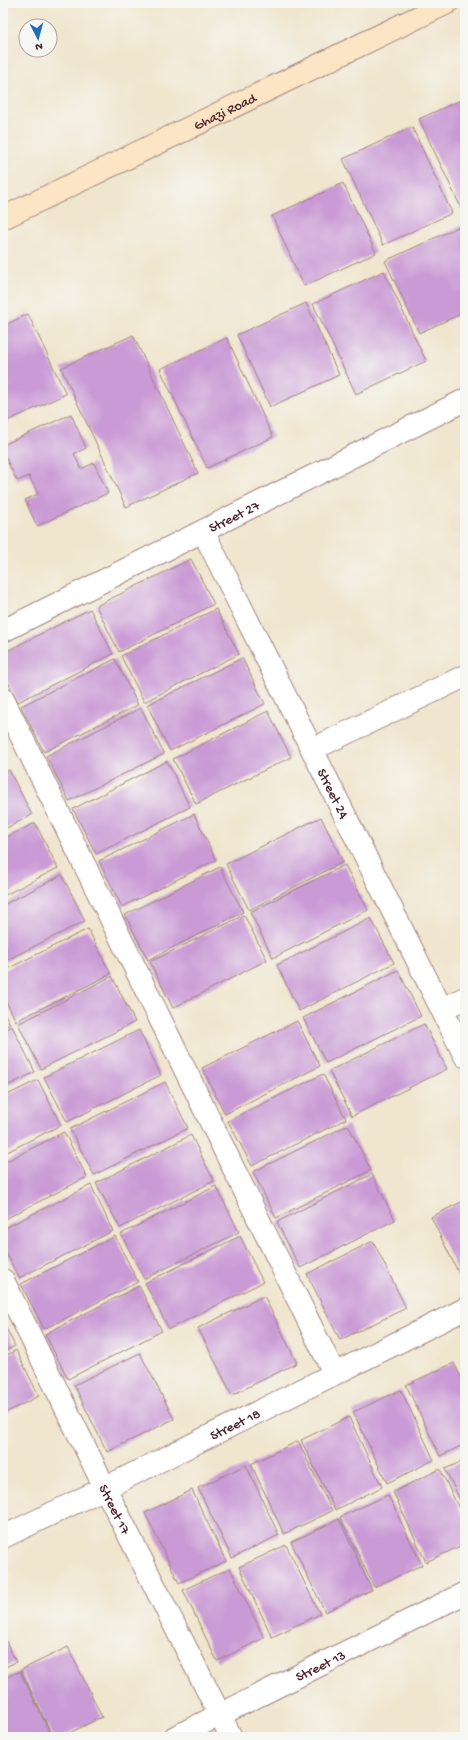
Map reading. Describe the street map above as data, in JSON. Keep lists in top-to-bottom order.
{
  "streets": {
    "main road": ["Ghazi Road"],
    "street": [
      "Street 27",
      "Street 24",
      "Street 18",
      "Street 17",
      "Street 13"
    ]
  },
  "crossings": [
    ["Street 27", "Street 24"],
    ["Street 18", "Street 17"],
    ["Street 17", "Street 13"]
  ],
  "north": "bottom"
}
